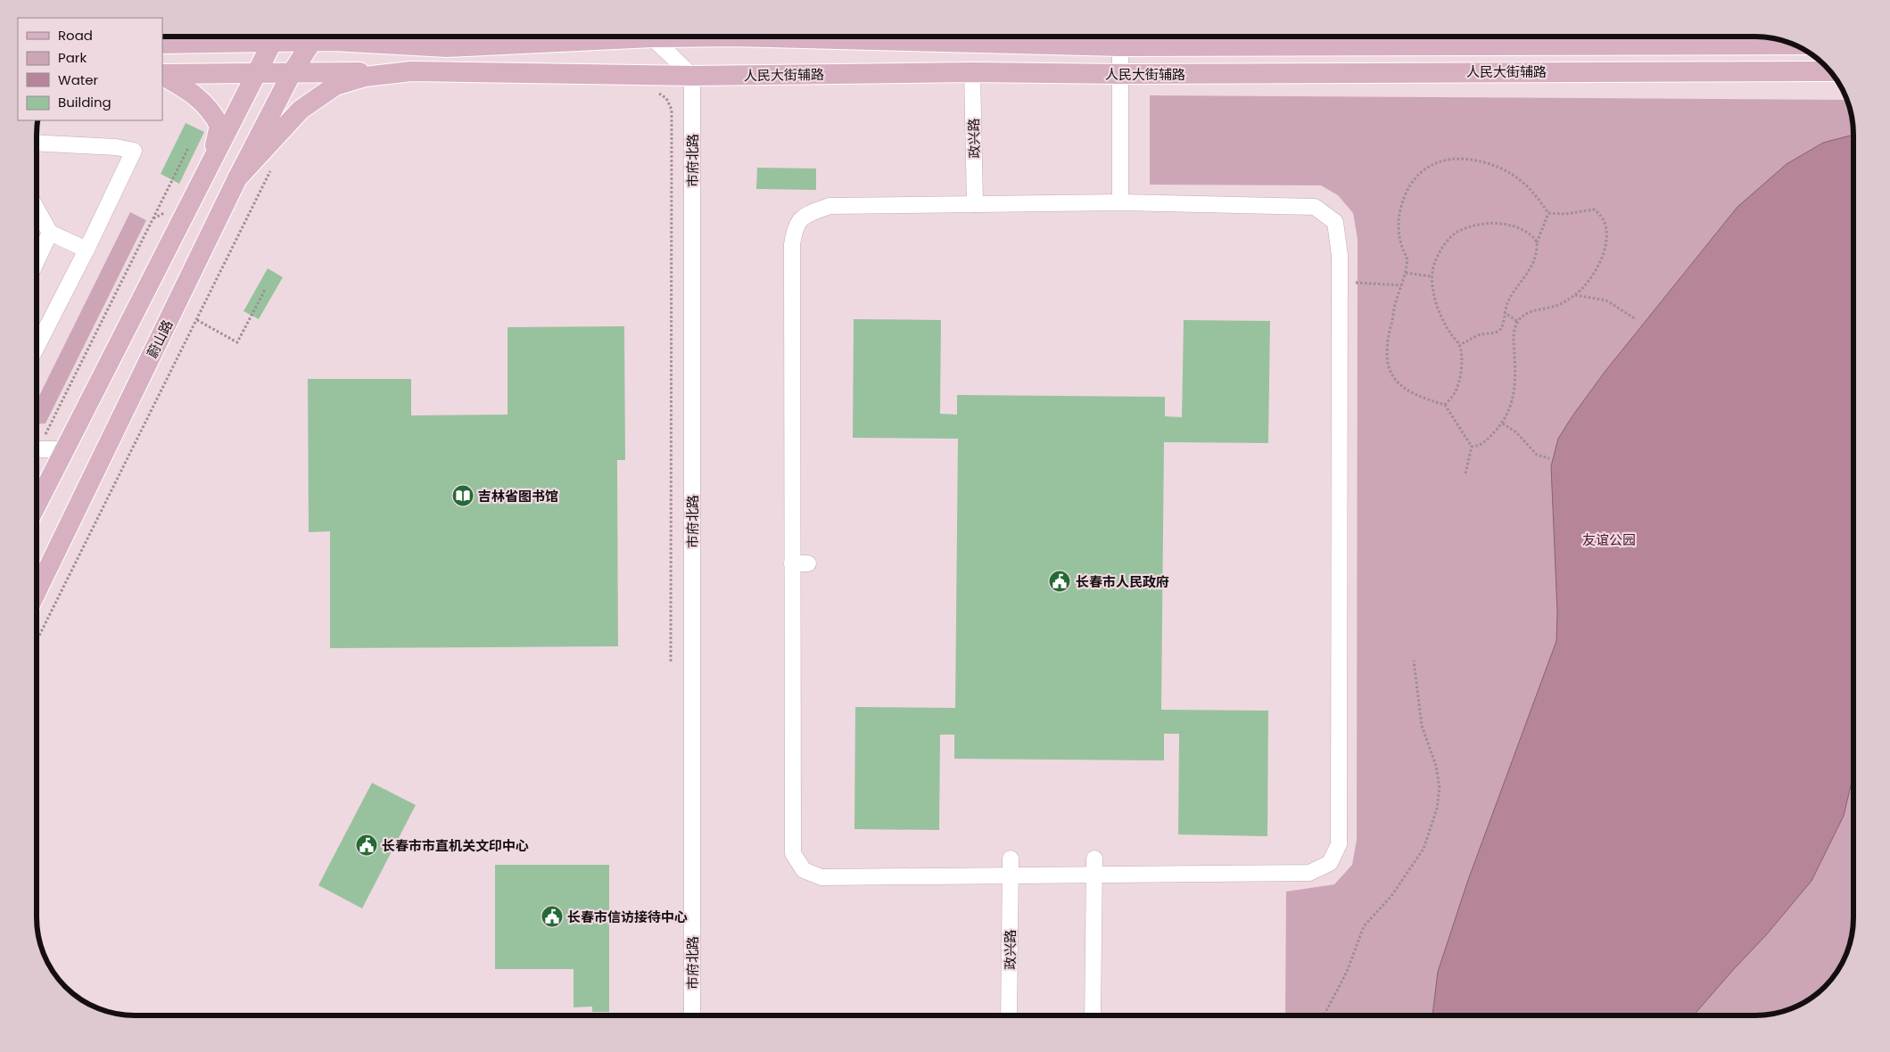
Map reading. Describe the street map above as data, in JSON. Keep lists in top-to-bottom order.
{
  "streets": {
    "main road": ["人民大街辅路", "蔚山路"],
    "street": ["政兴路", "市府北路"]
  },
  "crossings": [
    ["人民大街辅路", "政兴路"],
    ["人民大街辅路", "市府北路"]
  ],
  "parks": ["友谊公园"],
  "places": {
    "library": ["吉林省图书馆"],
    "public building": ["长春市人民政府", "长春市市直机关文印中心", "长春市信访接待中心"]
  },
  "legend": [
    "Road",
    "Park",
    "Water",
    "Building"
  ]
}
